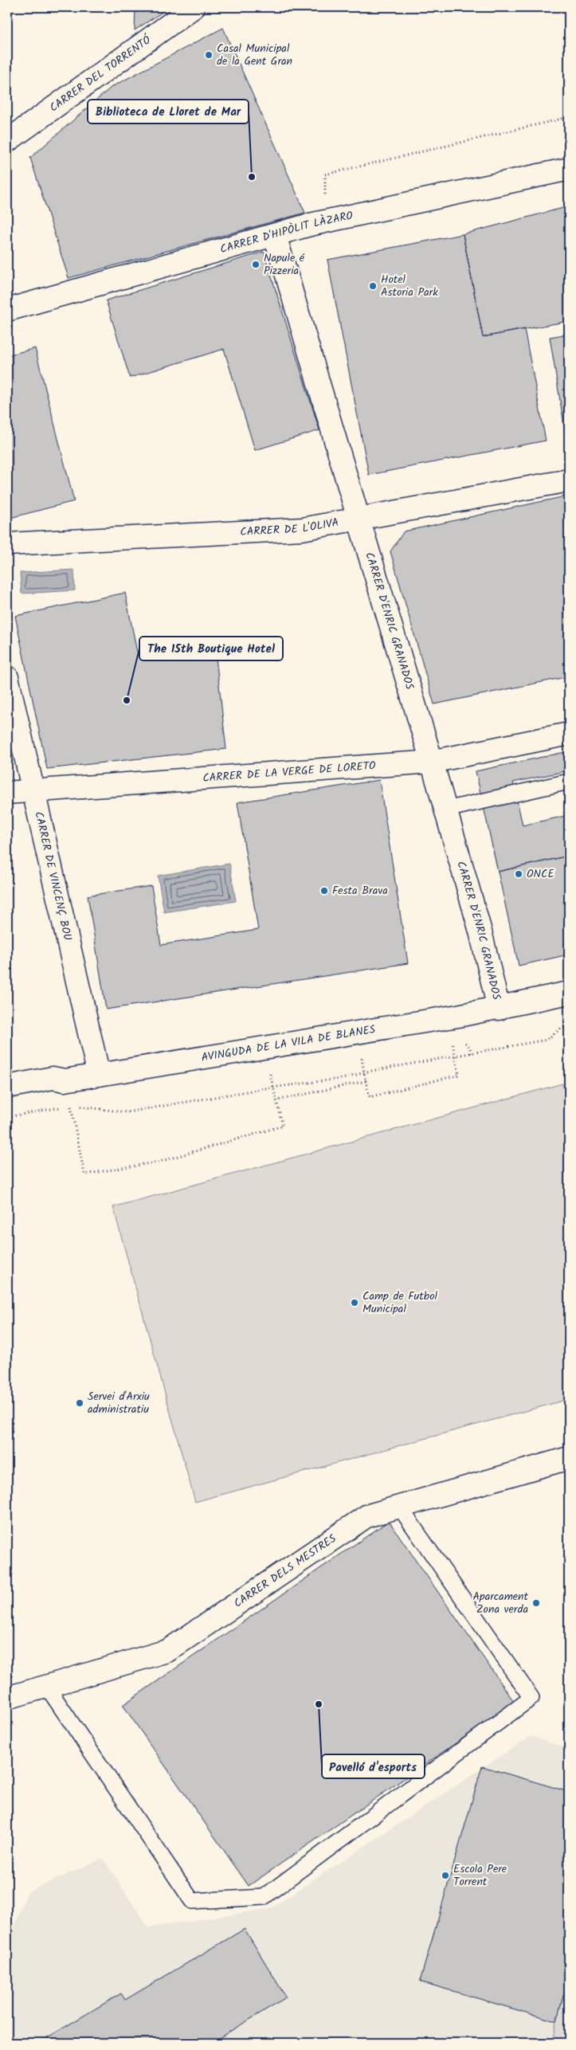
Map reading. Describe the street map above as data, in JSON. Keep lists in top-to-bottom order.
{
  "streets": {
    "street": [
      "CARRER DEL TORRENTÓ",
      "CARRER D'HIPÒLIT LÀZARO",
      "CARRER DE L'OLIVA",
      "CARRER D'ENRIC GRANADOS",
      "CARRER DE LA VERGE DE LORETO",
      "CARRER DE VINCENÇ BOU",
      "AVINGUDA DE LA VILA DE BLANES",
      "CARRER DELS MESTRES"
    ]
  },
  "crossings": [
    ["CARRER D'HIPÒLIT LÀZARO", "CARRER D'ENRIC GRANADOS"],
    ["CARRER DE L'OLIVA", "CARRER D'ENRIC GRANADOS"],
    ["CARRER D'ENRIC GRANADOS", "CARRER DE LA VERGE DE LORETO"],
    ["CARRER D'ENRIC GRANADOS", "AVINGUDA DE LA VILA DE BLANES"],
    ["CARRER DE LA VERGE DE LORETO", "CARRER DE VINCENÇ BOU"],
    ["CARRER DE VINCENÇ BOU", "AVINGUDA DE LA VILA DE BLANES"]
  ],
  "places": [
    "Casal Municipal de la Gent Gran",
    "Biblioteca de Lloret de Mar",
    "Napule é Pizzeria",
    "Hotel Astoria Park",
    "The 15th Boutique Hotel",
    "ONCE",
    "Festa Brava",
    "Camp de Futbol Municipal",
    "Servei d'Arxiu administratiu",
    "Aparcament Zona verda",
    "Pavelló d'esports",
    "Escola Pere Torrent"
  ]
}
